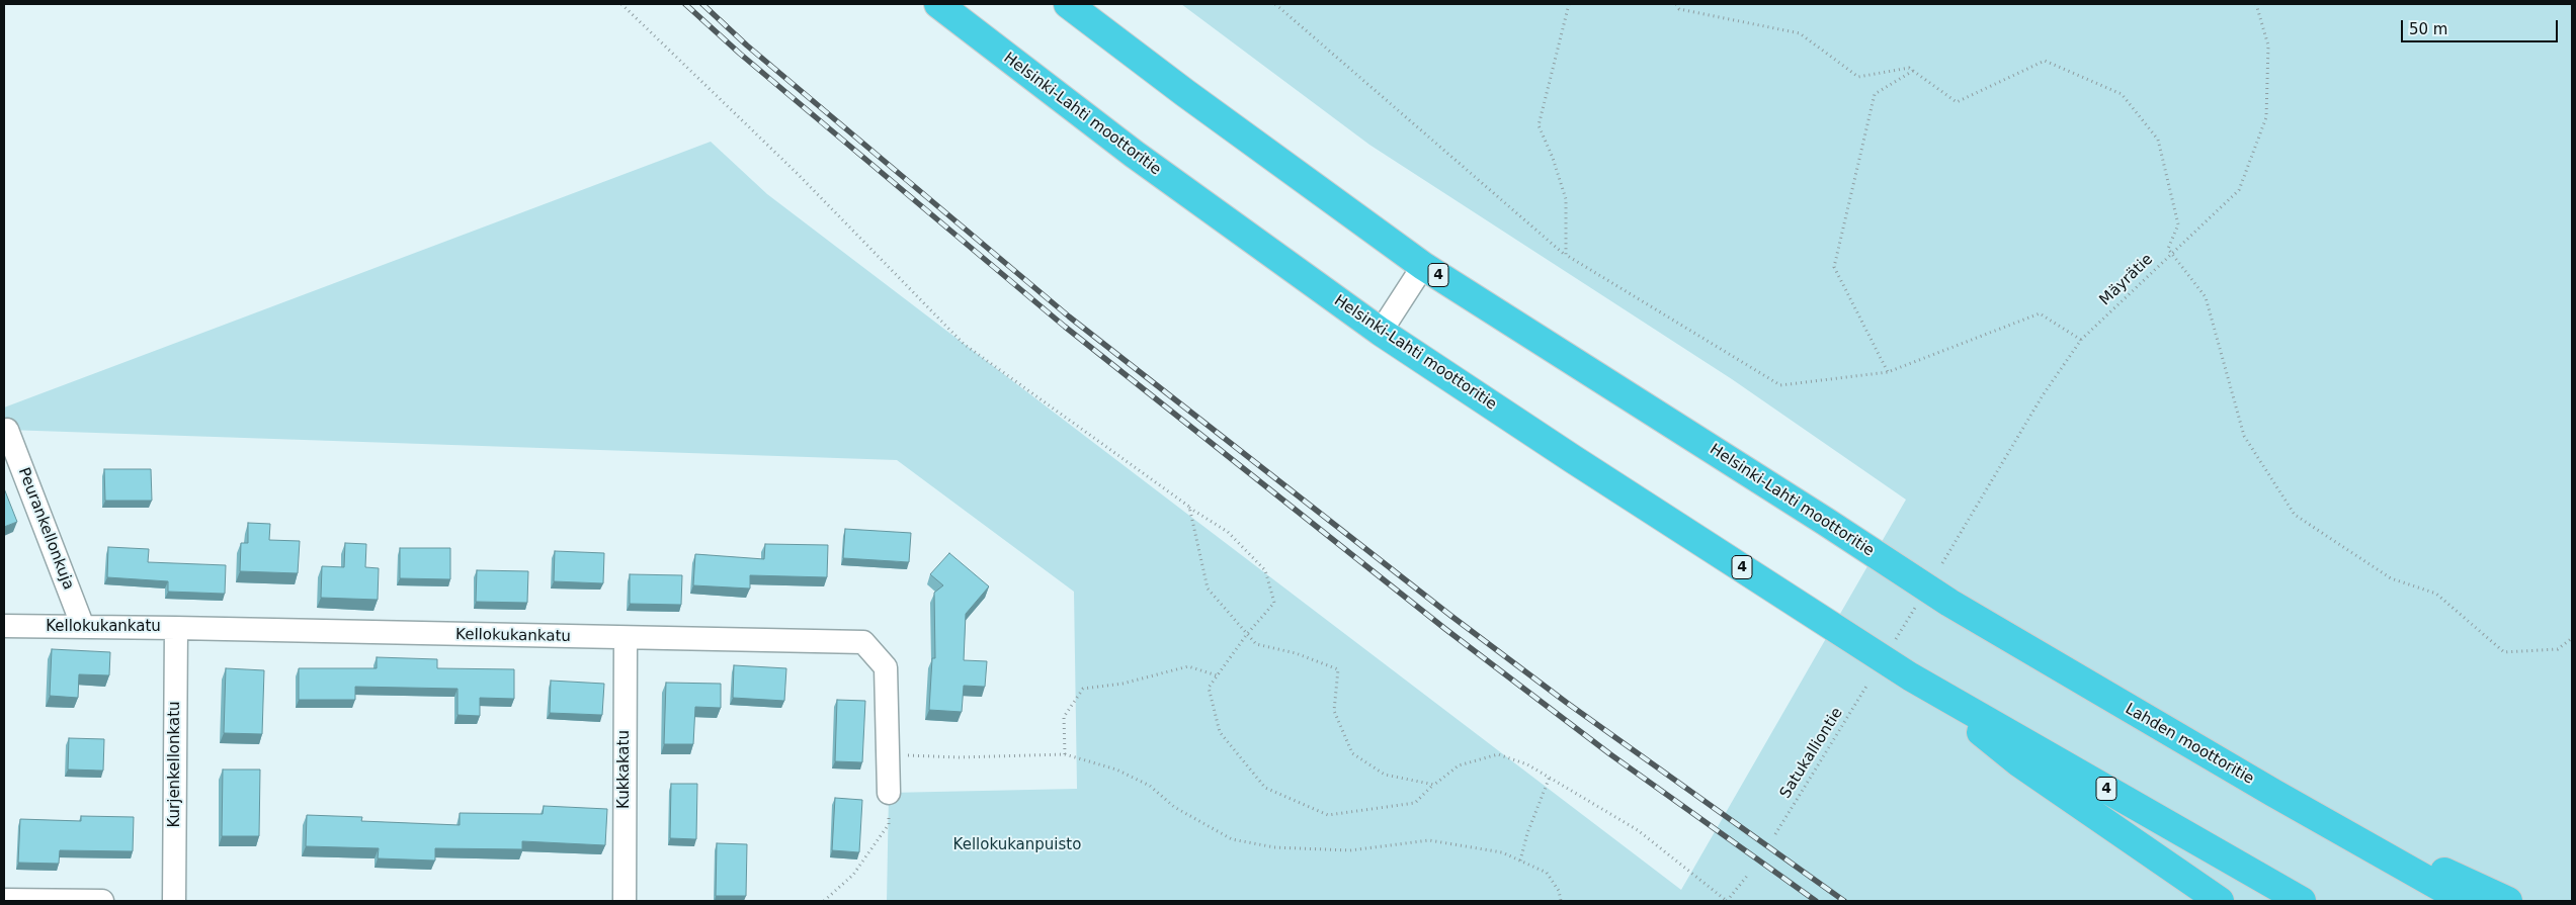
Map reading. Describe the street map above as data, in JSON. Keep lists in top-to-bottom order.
{
  "streets": {
    "highway": ["Helsinki-Lahti moottoritie", "4", "Lahden moottoritie"],
    "street": [
      "Peurankellonkuja",
      "Kellokukankatu",
      "Kurjenkellonkatu",
      "Kukkakatu"
    ],
    "path": ["Mäyrätie", "Satukalliontie"]
  },
  "crossings": [
    ["Helsinki-Lahti moottoritie", "4"],
    ["Helsinki-Lahti moottoritie", "Lahden moottoritie"],
    ["Peurankellonkuja", "Kellokukankatu"],
    ["Kellokukankatu", "Kurjenkellonkatu"],
    ["Kellokukankatu", "Kukkakatu"]
  ],
  "parks": ["Kellokukanpuisto"],
  "scale_bar": "50 m"
}
